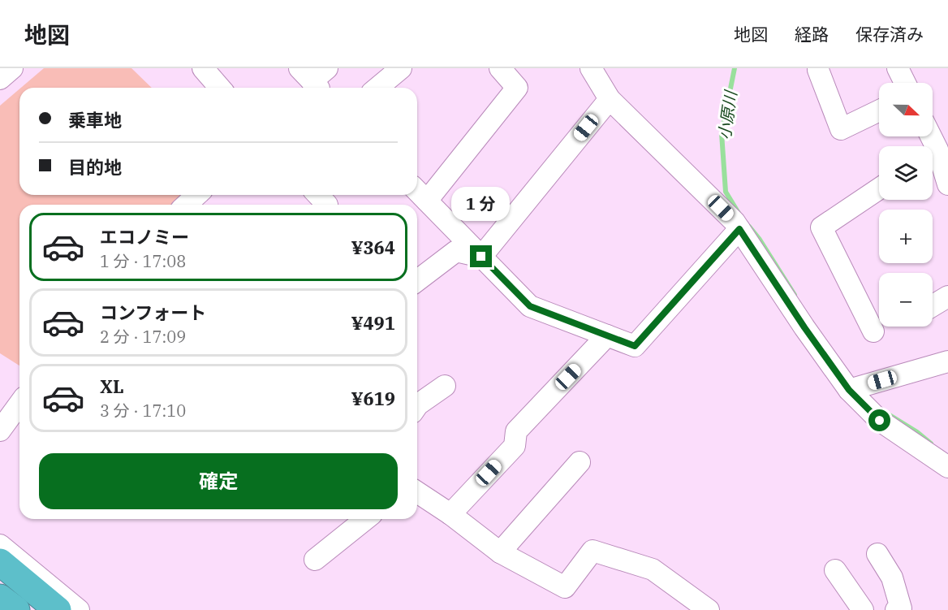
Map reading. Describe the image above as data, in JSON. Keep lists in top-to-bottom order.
{
  "water": ["小原川"],
  "north": "right",
  "page": {
    "header": "地図",
    "nav": ["地図", "経路", "保存済み"],
    "map_buttons": ["+", "−"],
    "banner": ["乗車地", "目的地"],
    "bubble": "1 分",
    "list": [
      {
        "name": "エコノミー",
        "note": "1 分 · 17:08",
        "value": "¥364"
      },
      {
        "name": "コンフォート",
        "note": "2 分 · 17:09",
        "value": "¥491"
      },
      {
        "name": "XL",
        "note": "3 分 · 17:10",
        "value": "¥619"
      }
    ],
    "buttons": "確定"
  }
}
